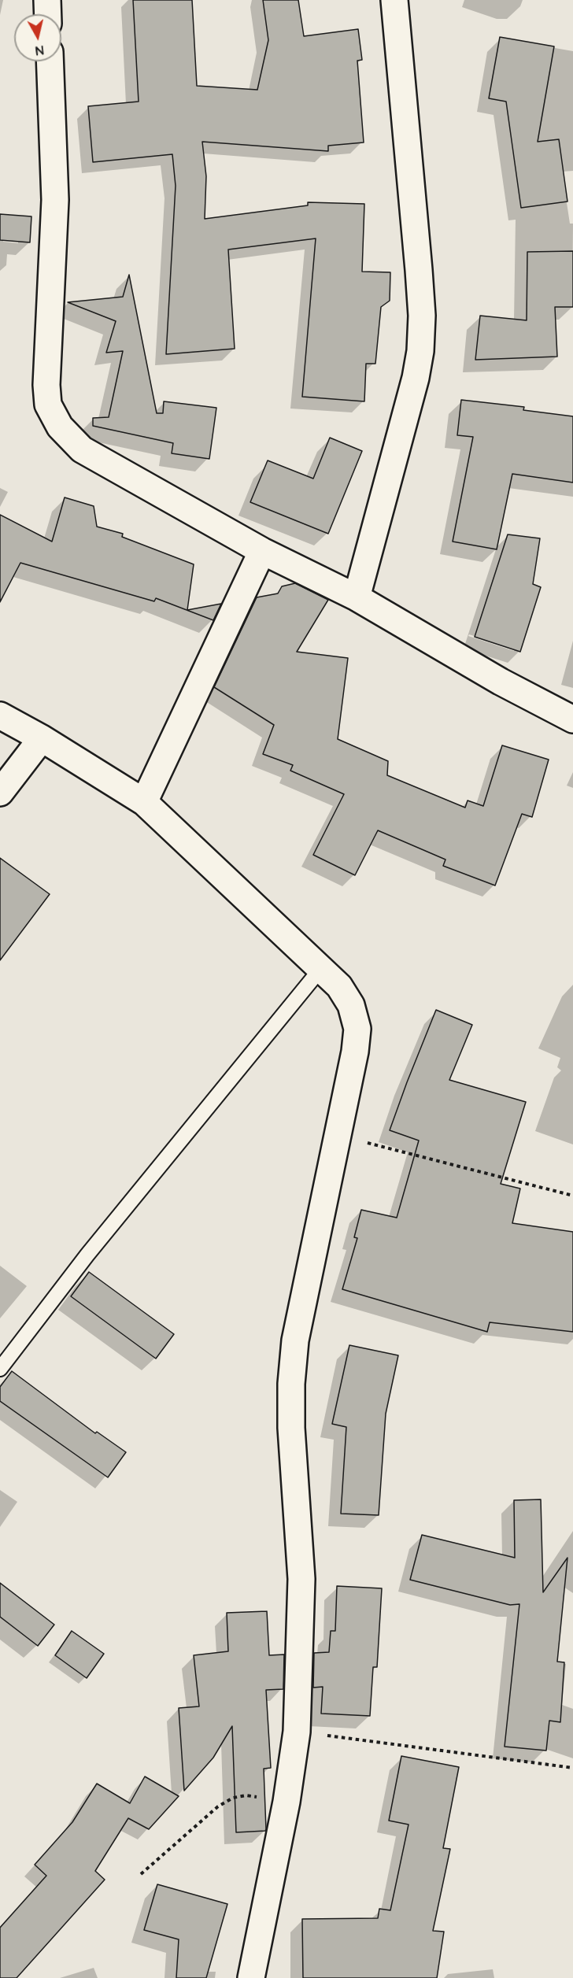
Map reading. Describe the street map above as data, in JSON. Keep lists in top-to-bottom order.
{
  "north": "bottom"
}
